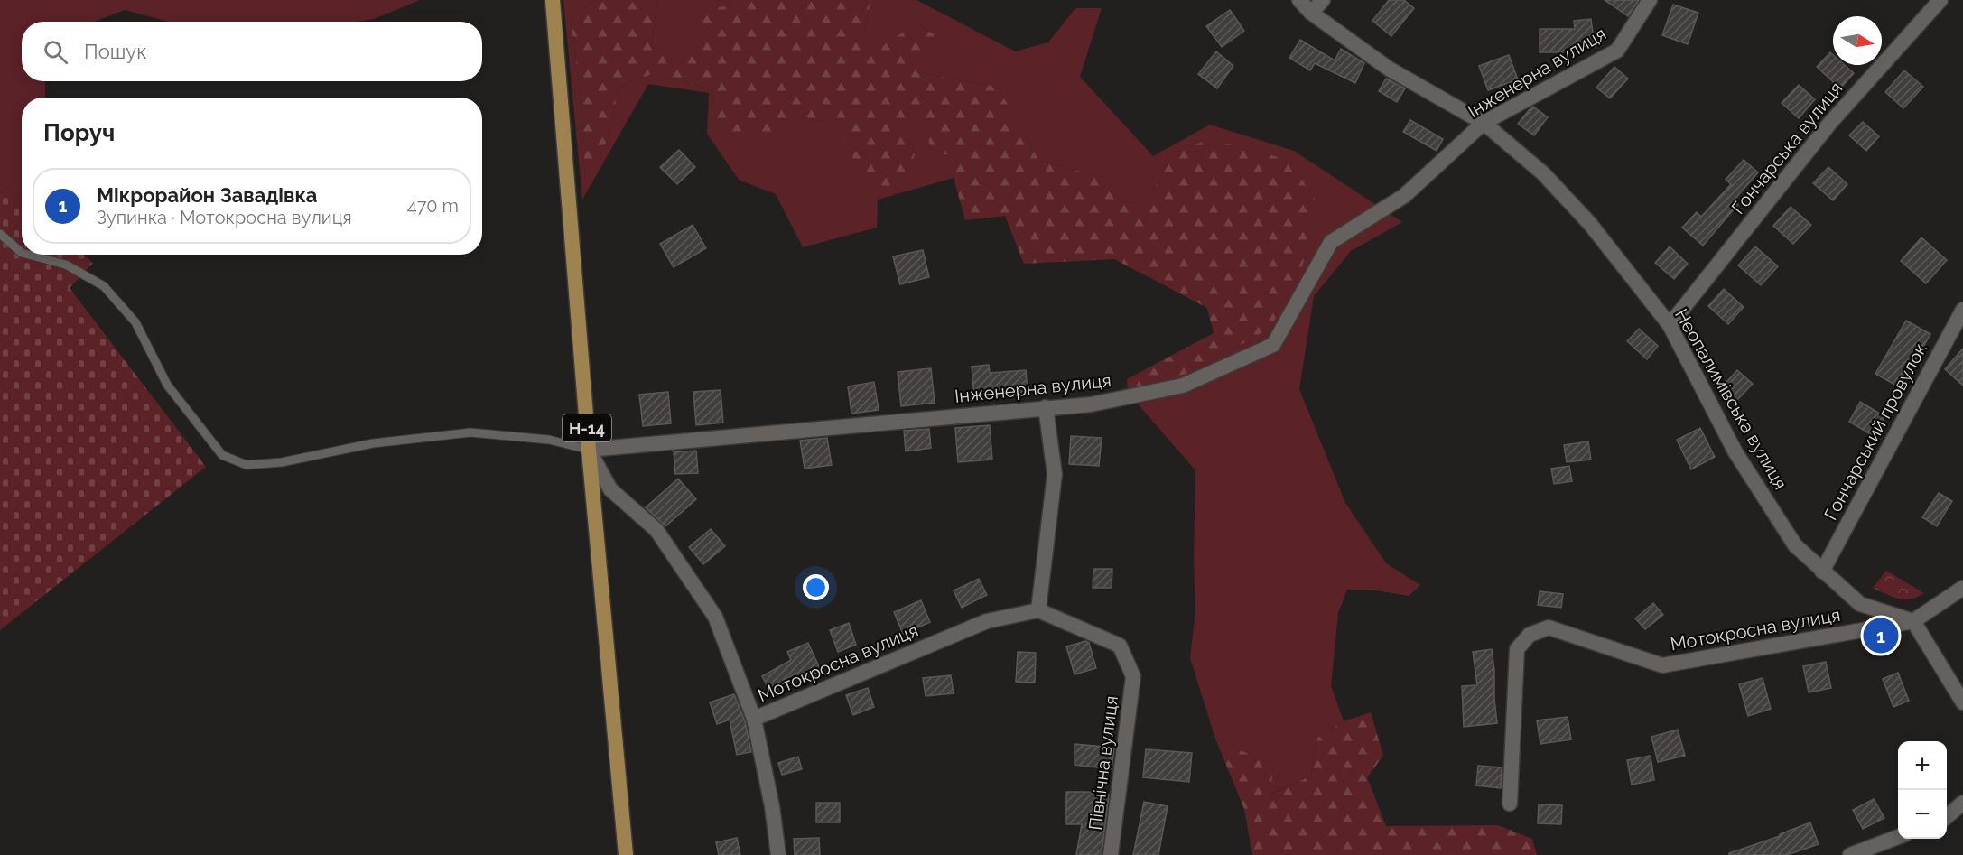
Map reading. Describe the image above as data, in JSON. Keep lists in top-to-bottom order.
{
  "streets": {
    "main road": ["Н-14"],
    "street": [
      "Інженерна вулиця",
      "Гончарська вулиця",
      "Неопалимівська вулиця",
      "Гончарський провулок",
      "Мотокросна вулиця",
      "Північна вулиця"
    ]
  },
  "crossings": [
    ["Інженерна вулиця", "Неопалимівська вулиця"],
    ["Інженерна вулиця", "Н-14"],
    ["Гончарська вулиця", "Неопалимівська вулиця"],
    ["Неопалимівська вулиця", "Гончарський провулок"],
    ["Неопалимівська вулиця", "Мотокросна вулиця"],
    ["Мотокросна вулиця", "Північна вулиця"]
  ],
  "north": "right",
  "page": {
    "search": "Пошук",
    "heading": "Поруч",
    "list": [
      {
        "mark": "1",
        "name": "Мікрорайон Завадівка",
        "note": "Зупинка · Мотокросна вулиця",
        "value": "470 m"
      }
    ],
    "pins": "1",
    "map_buttons": ["+", "−"]
  }
}
